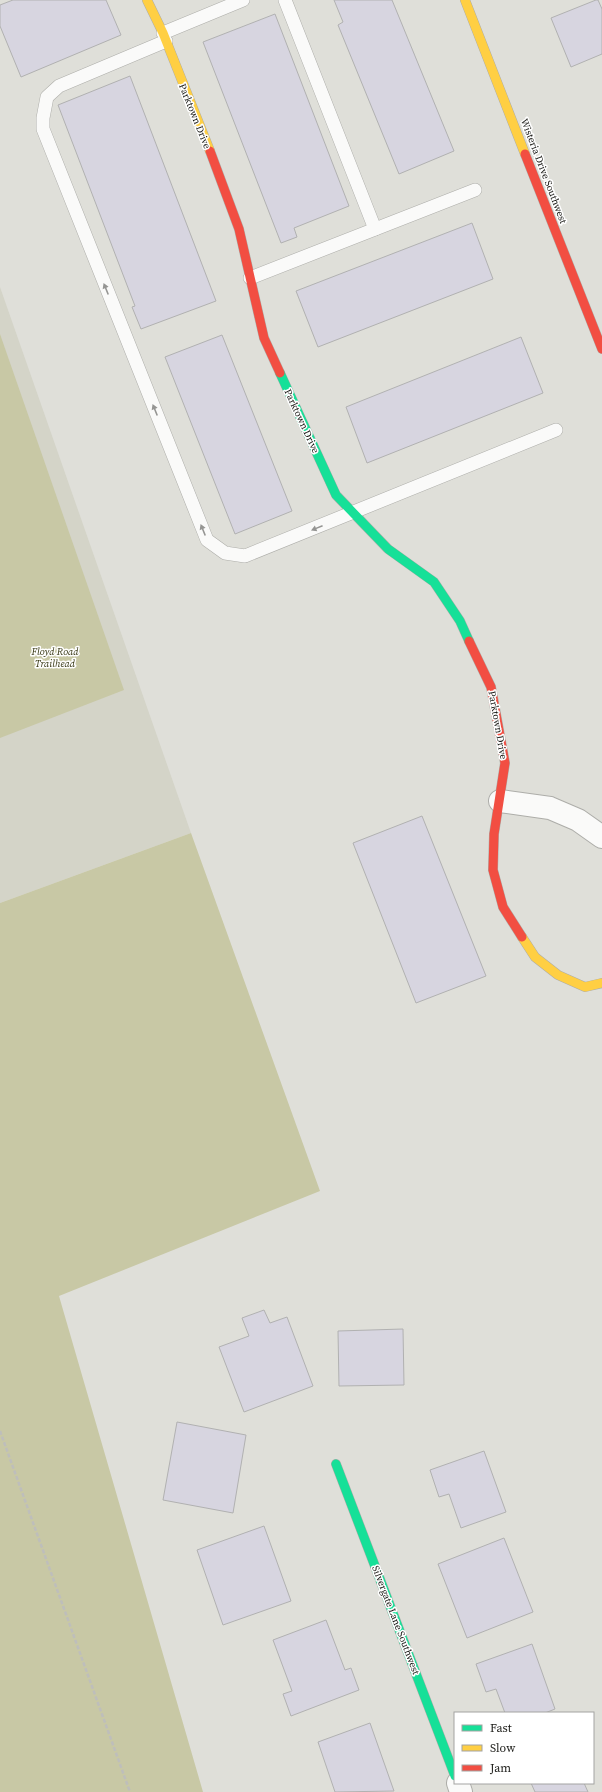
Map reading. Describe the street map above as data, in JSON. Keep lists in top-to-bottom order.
{
  "streets": {
    "street": ["Parktown Drive", "Wisteria Drive Southwest", "Silvergate Lane Southwest"]
  },
  "parks": ["Floyd Road Trailhead"],
  "legend": ["Fast", "Slow", "Jam"]
}
